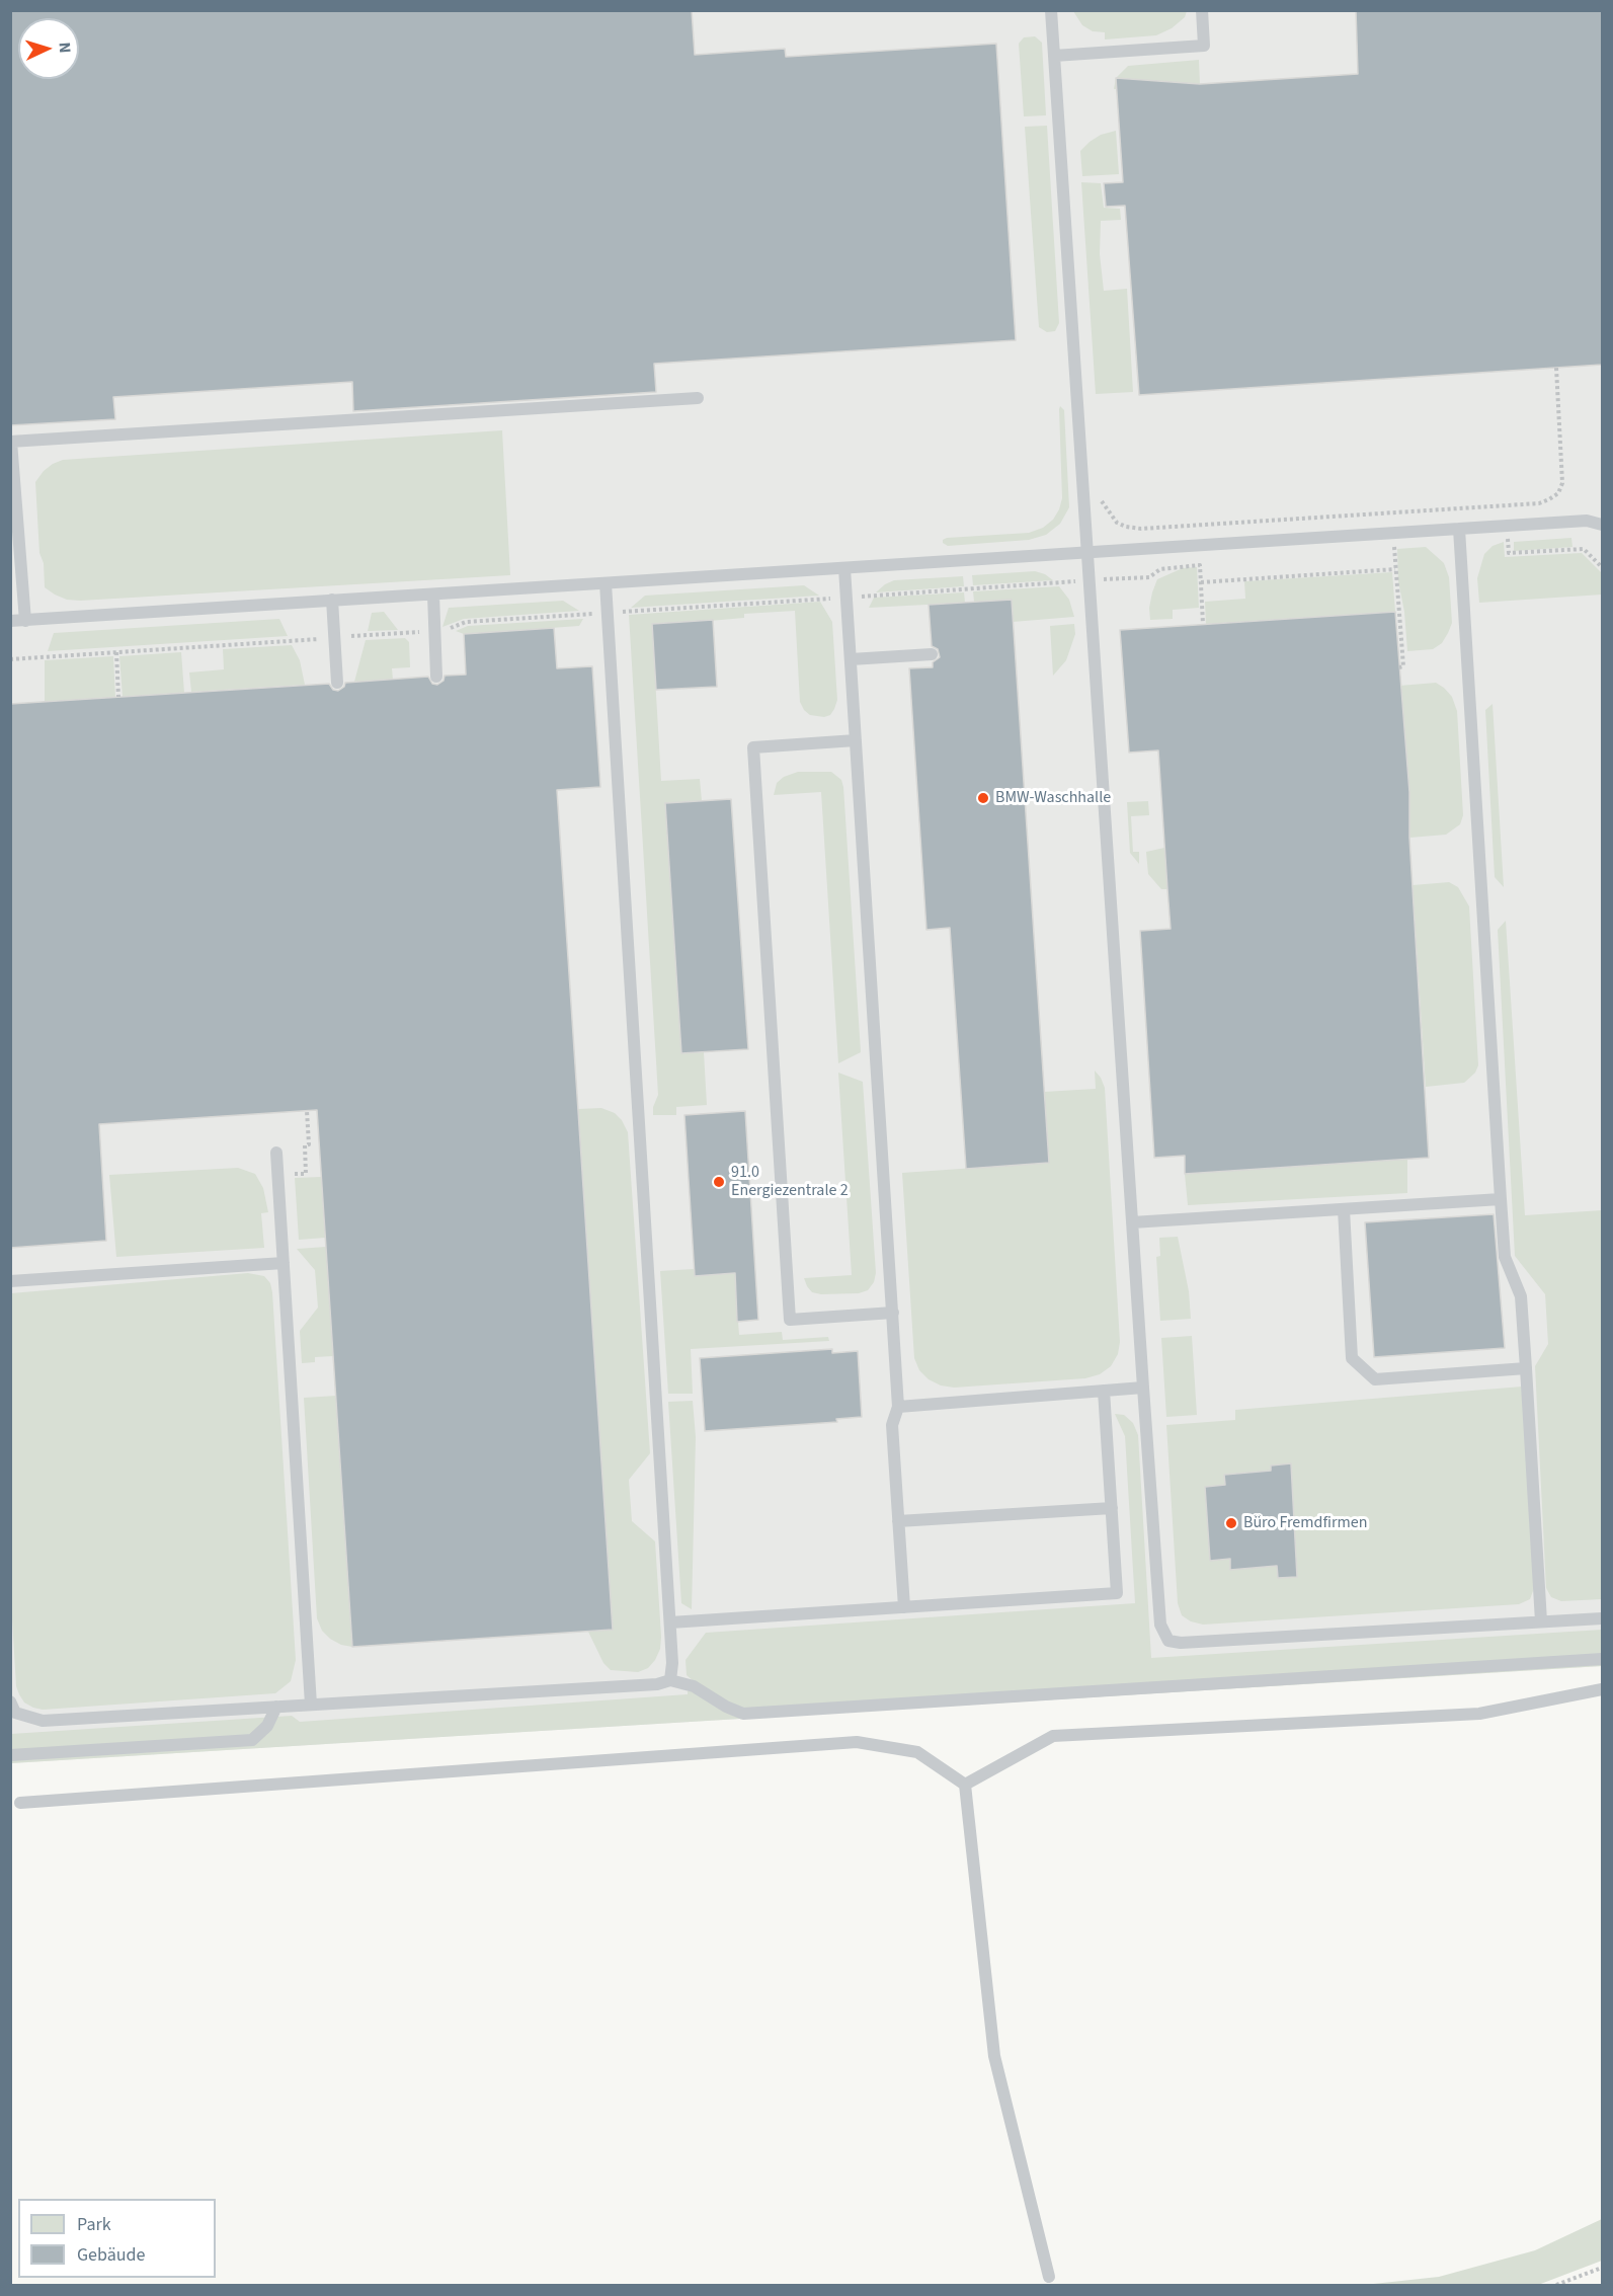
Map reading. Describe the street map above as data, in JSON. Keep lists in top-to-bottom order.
{
  "places": ["BMW-Waschhalle", "91.0 Energiezentrale 2", "Büro Fremdfirmen"],
  "legend": ["Park", "Gebäude"],
  "north": "right"
}
